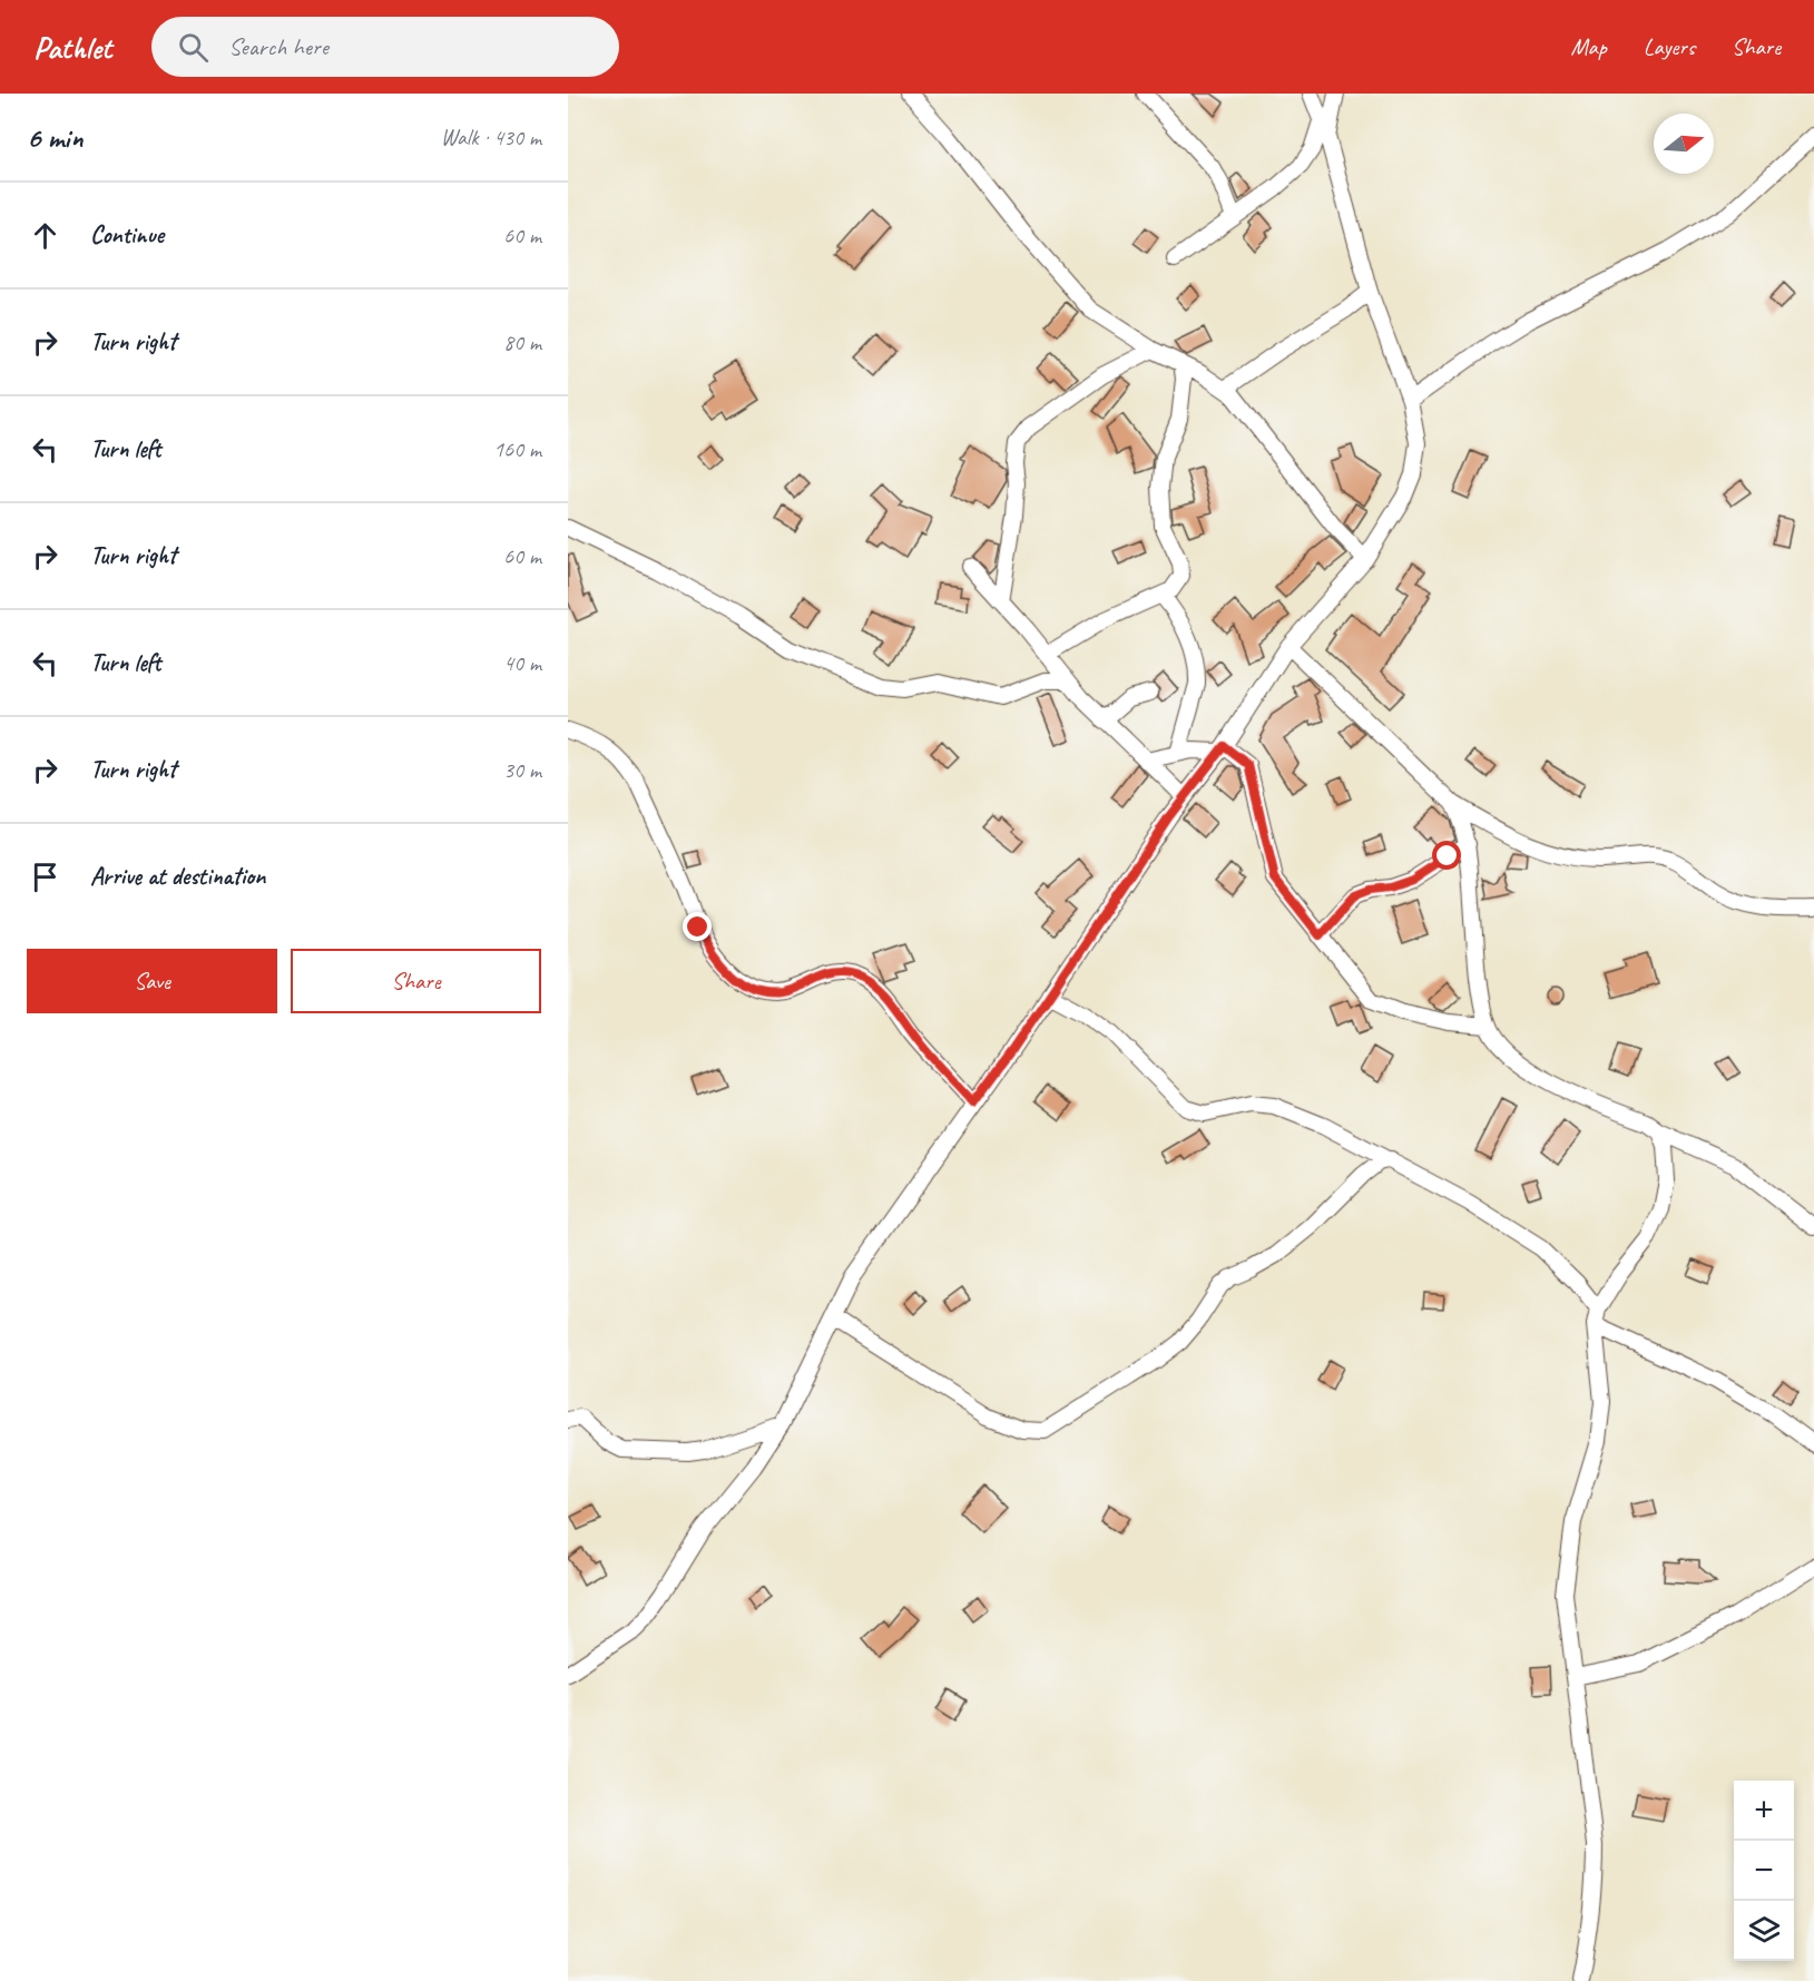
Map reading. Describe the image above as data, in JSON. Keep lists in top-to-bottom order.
{
  "north": "right",
  "page": {
    "header": "Pathlet",
    "search": "Search here",
    "nav": ["Map", "Layers", "Share"],
    "heading": ["6 min", "Walk · 430 m"],
    "list": [
      ["Continue", "60 m"],
      ["Turn right", "80 m"],
      ["Turn left", "160 m"],
      ["Turn right", "60 m"],
      ["Turn left", "40 m"],
      ["Turn right", "30 m"],
      "Arrive at destination"
    ],
    "buttons": ["Save", "Share"],
    "map_buttons": ["+", "−"]
  }
}
